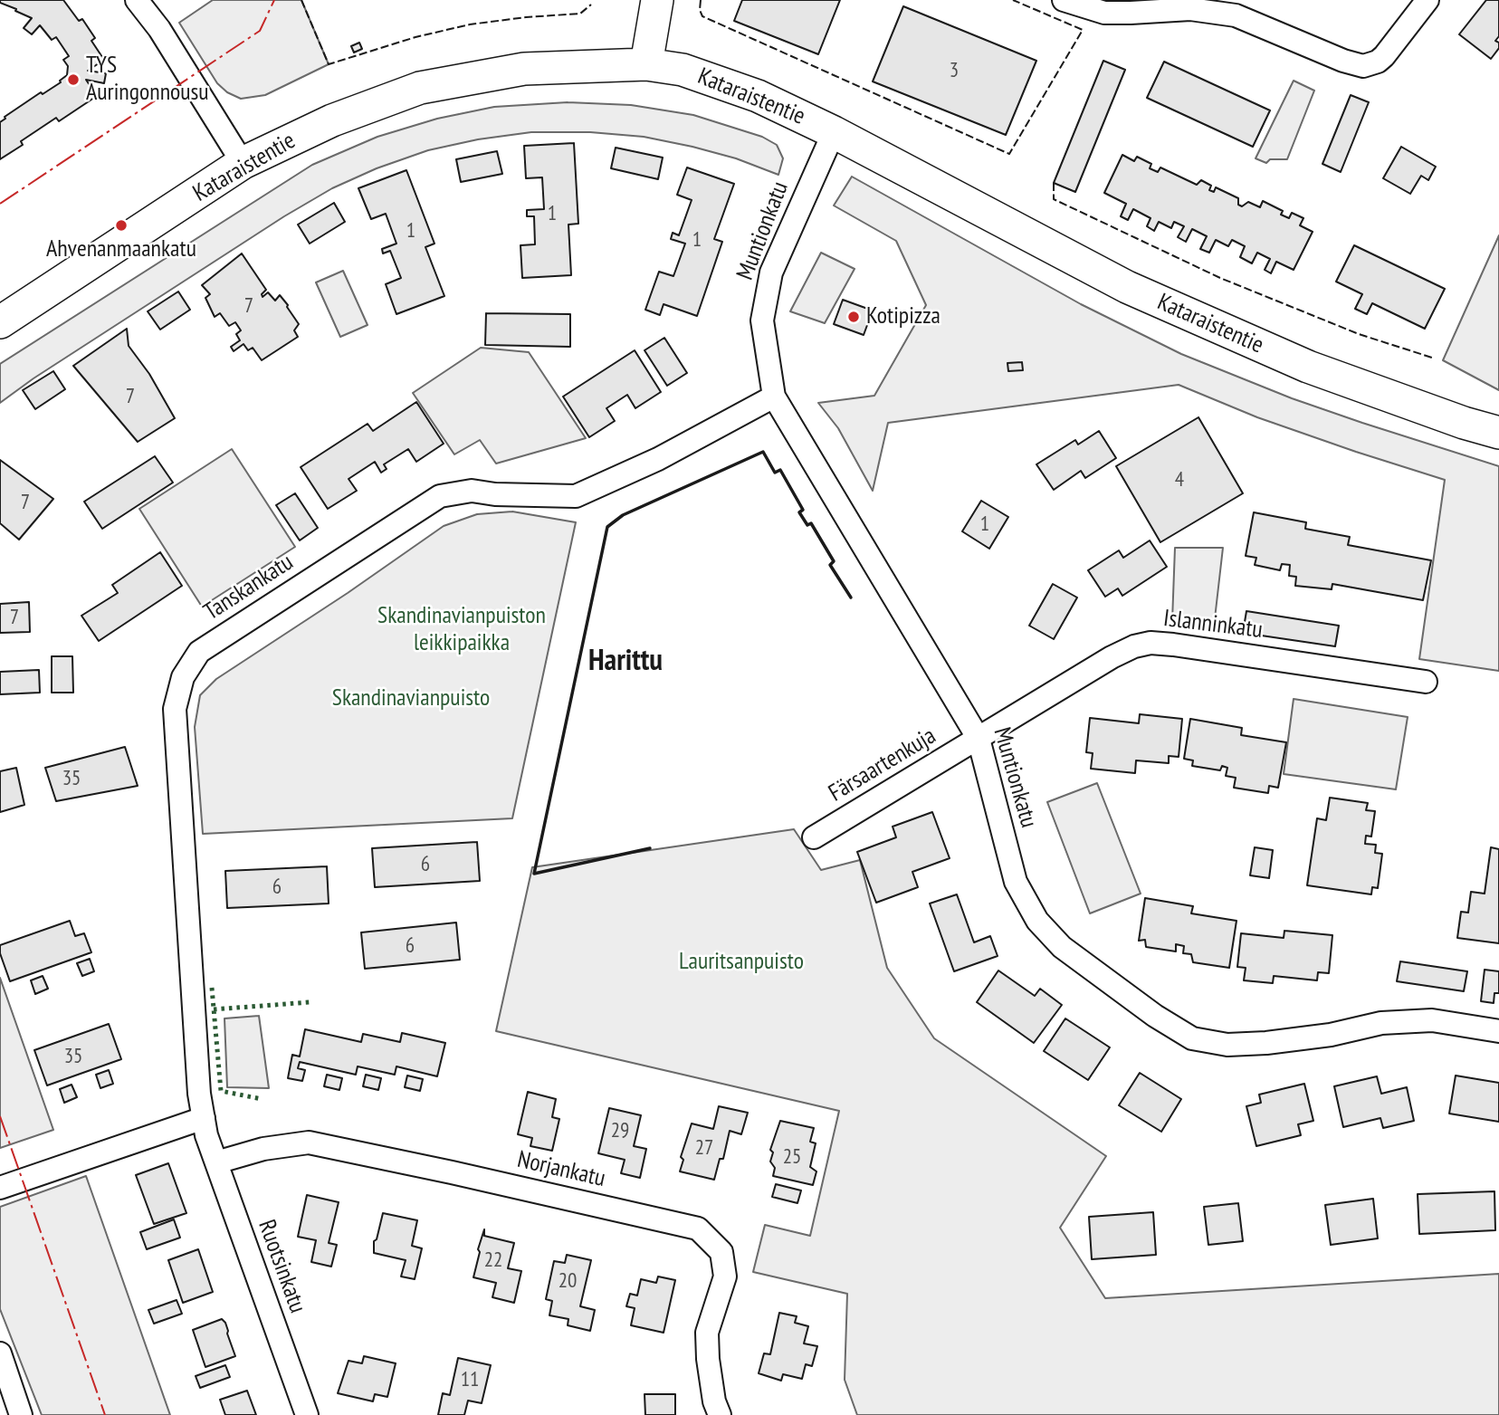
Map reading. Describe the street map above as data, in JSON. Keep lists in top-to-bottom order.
{
  "streets": {
    "street": [
      "Kataraistentie",
      "Muntionkatu",
      "Tanskankatu",
      "Islanninkatu",
      "Färsaartenkuja",
      "Norjankatu",
      "Ruotsinkatu"
    ]
  },
  "crossings": [
    ["Kataraistentie", "Muntionkatu"],
    ["Muntionkatu", "Tanskankatu"],
    ["Muntionkatu", "Islanninkatu"],
    ["Muntionkatu", "Färsaartenkuja"],
    ["Tanskankatu", "Ruotsinkatu"],
    ["Islanninkatu", "Färsaartenkuja"],
    ["Norjankatu", "Ruotsinkatu"]
  ],
  "districts": ["Harittu"],
  "parks": ["Skandinavianpuiston leikkipaikka", "Skandinavianpuisto", "Lauritsanpuisto"],
  "places": ["TYS Auringonnousu", "Ahvenanmaankatu", "Kotipizza"],
  "house_numbers": [
    "3",
    "1",
    "1",
    "1",
    "7",
    "7",
    "4",
    "7",
    "1",
    "7",
    "35",
    "6",
    "6",
    "6",
    "35",
    "29",
    "27",
    "25",
    "22",
    "20",
    "11"
  ]
}
